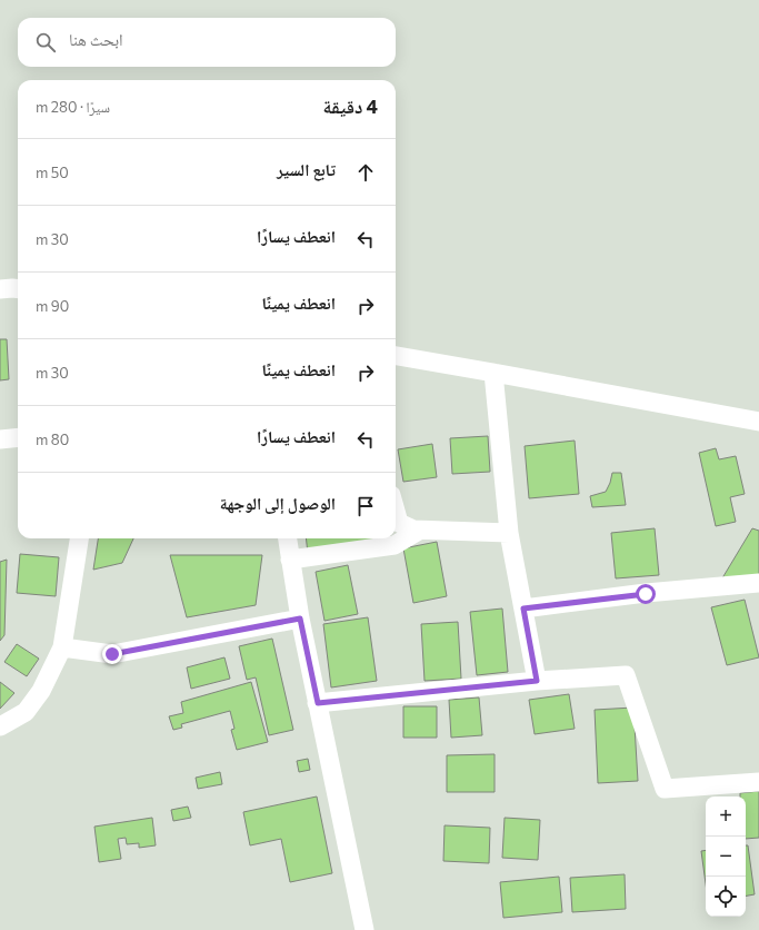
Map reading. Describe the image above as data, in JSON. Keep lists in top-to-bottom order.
{
  "page": {
    "search": "ابحث هنا",
    "heading": ["4 دقيقة", "سيرًا · 280 m"],
    "list": [
      ["تابع السير", "50 m"],
      ["انعطف يسارًا", "30 m"],
      ["انعطف يمينًا", "90 m"],
      ["انعطف يمينًا", "30 m"],
      ["انعطف يسارًا", "80 m"],
      "الوصول إلى الوجهة"
    ],
    "map_buttons": ["+", "−"]
  }
}
